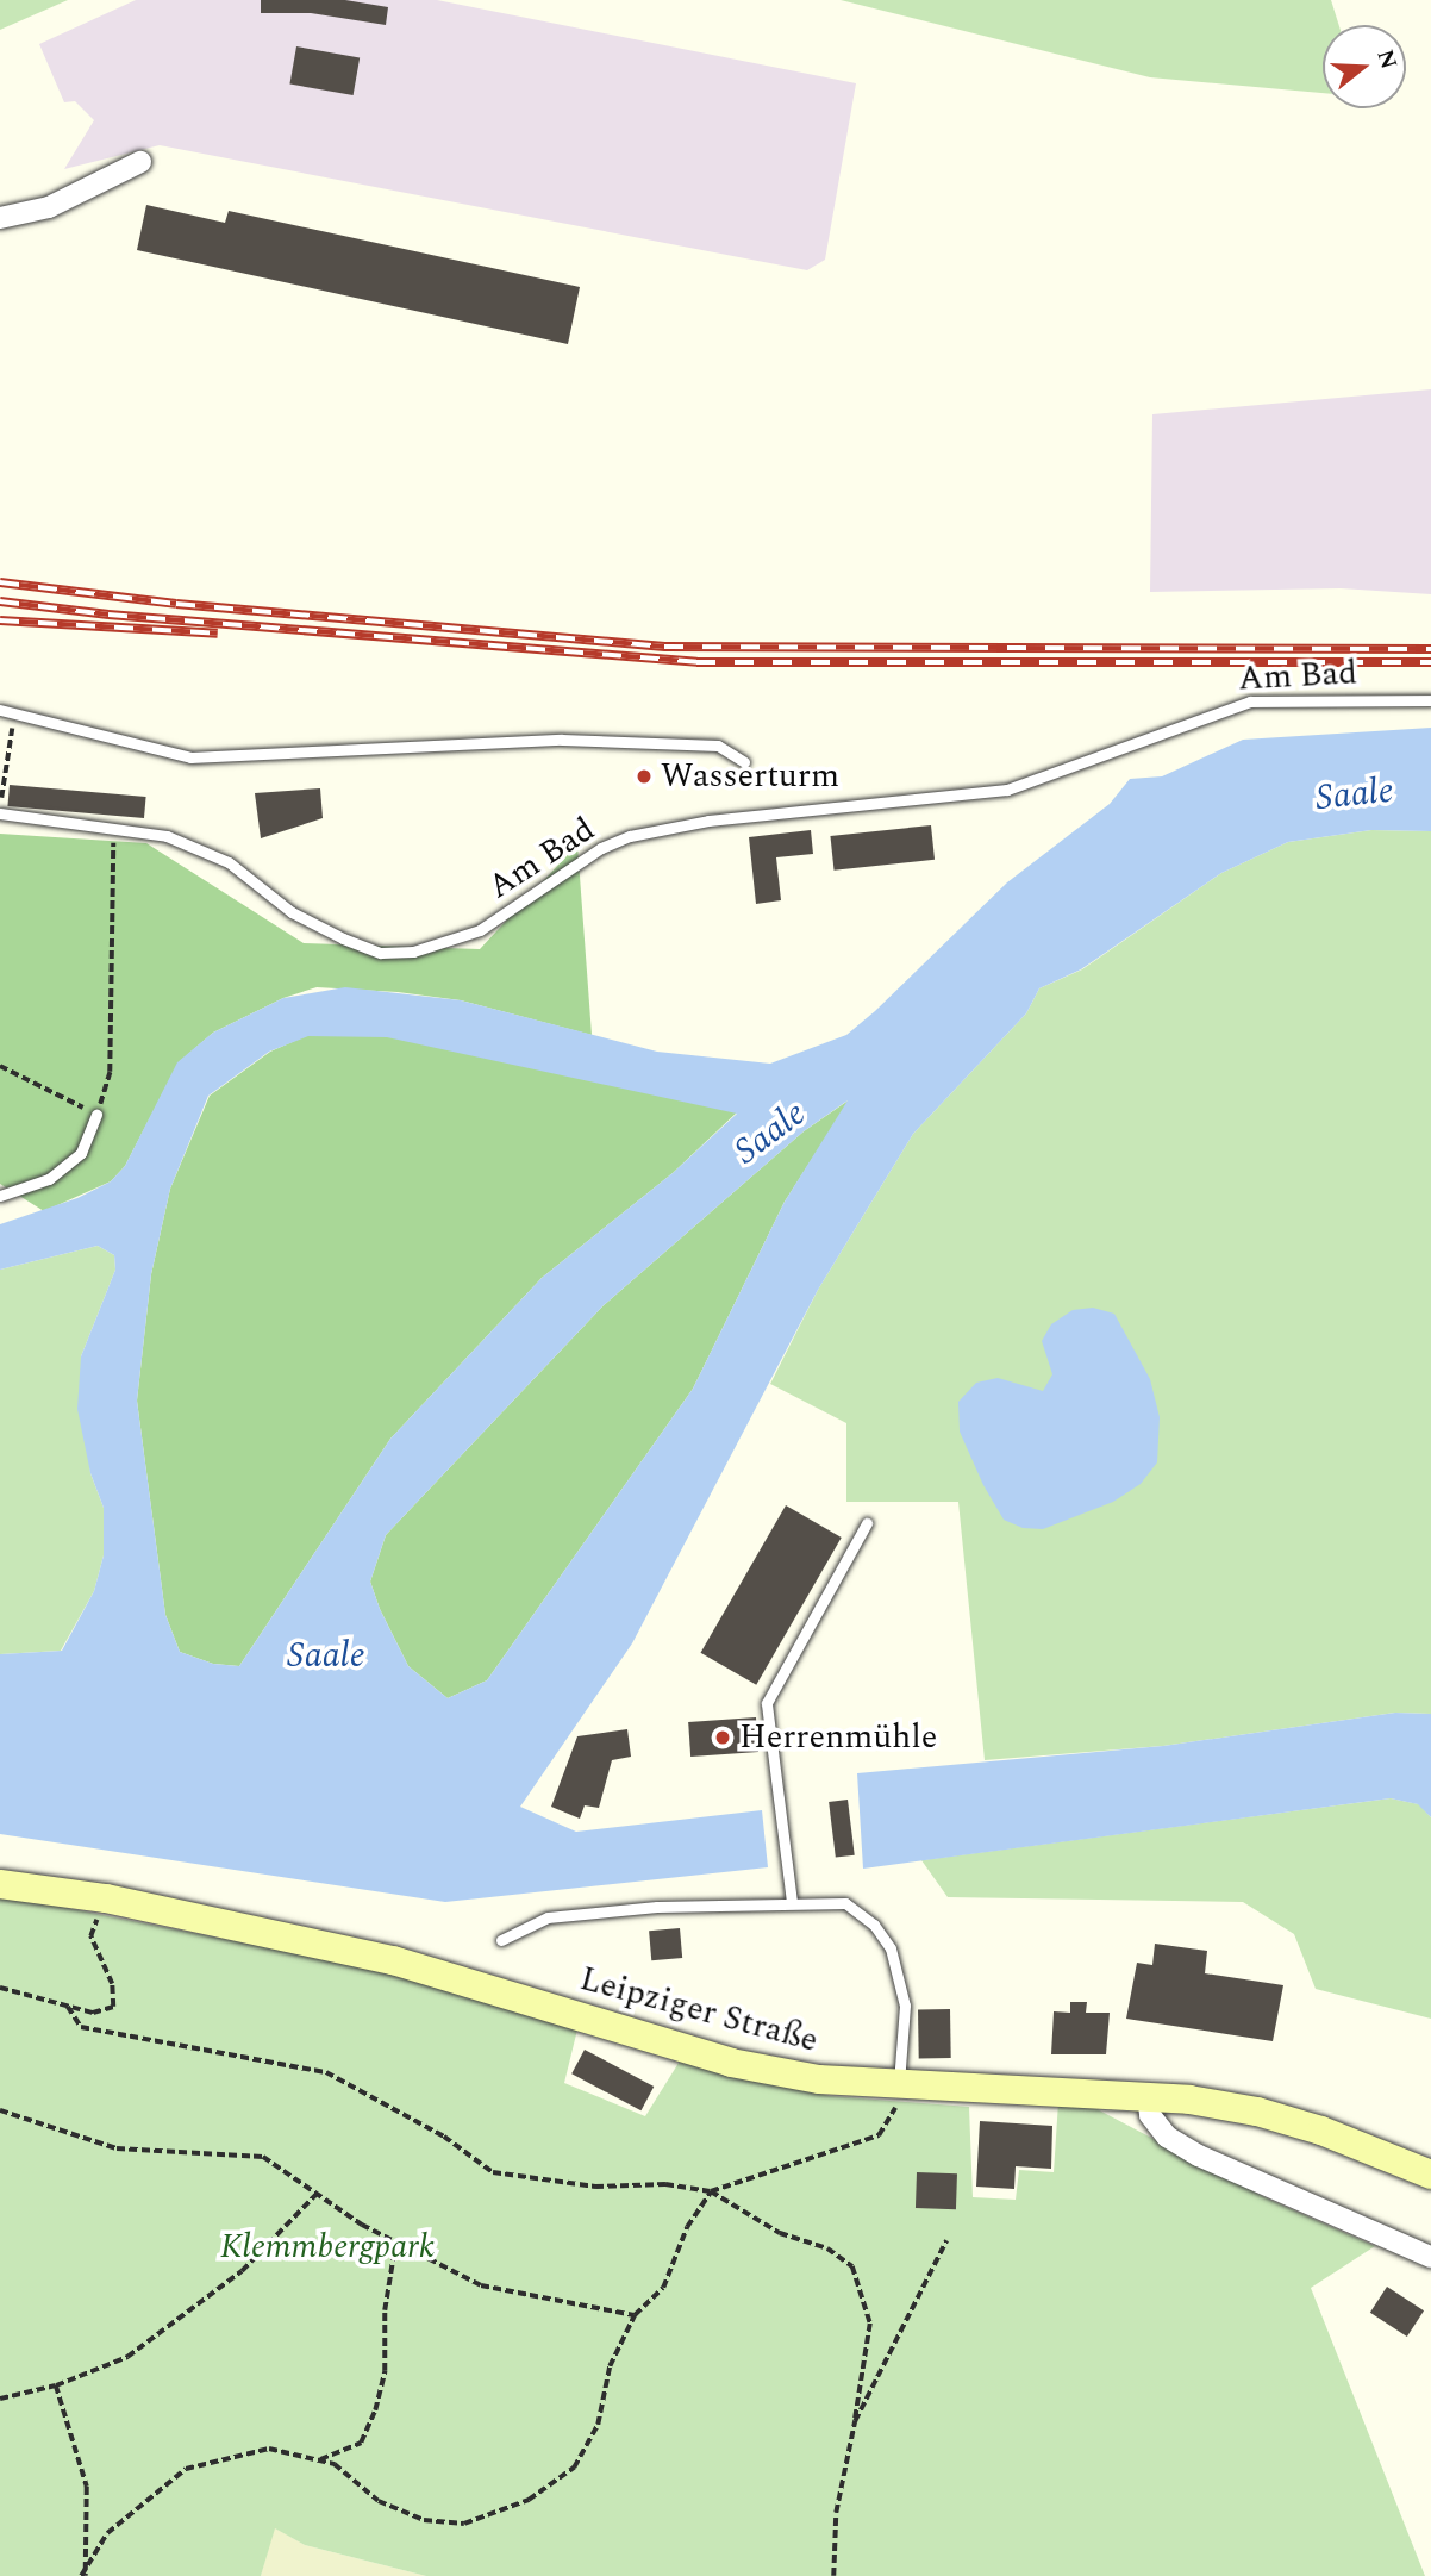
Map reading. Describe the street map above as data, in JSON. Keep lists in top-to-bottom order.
{
  "streets": {
    "street": ["Leipziger Straße"],
    "lane": ["Am Bad"]
  },
  "water": ["Saale"],
  "parks": ["Klemmbergpark"],
  "places": ["Wasserturm", "Herrenmühle"],
  "north": "right"
}
